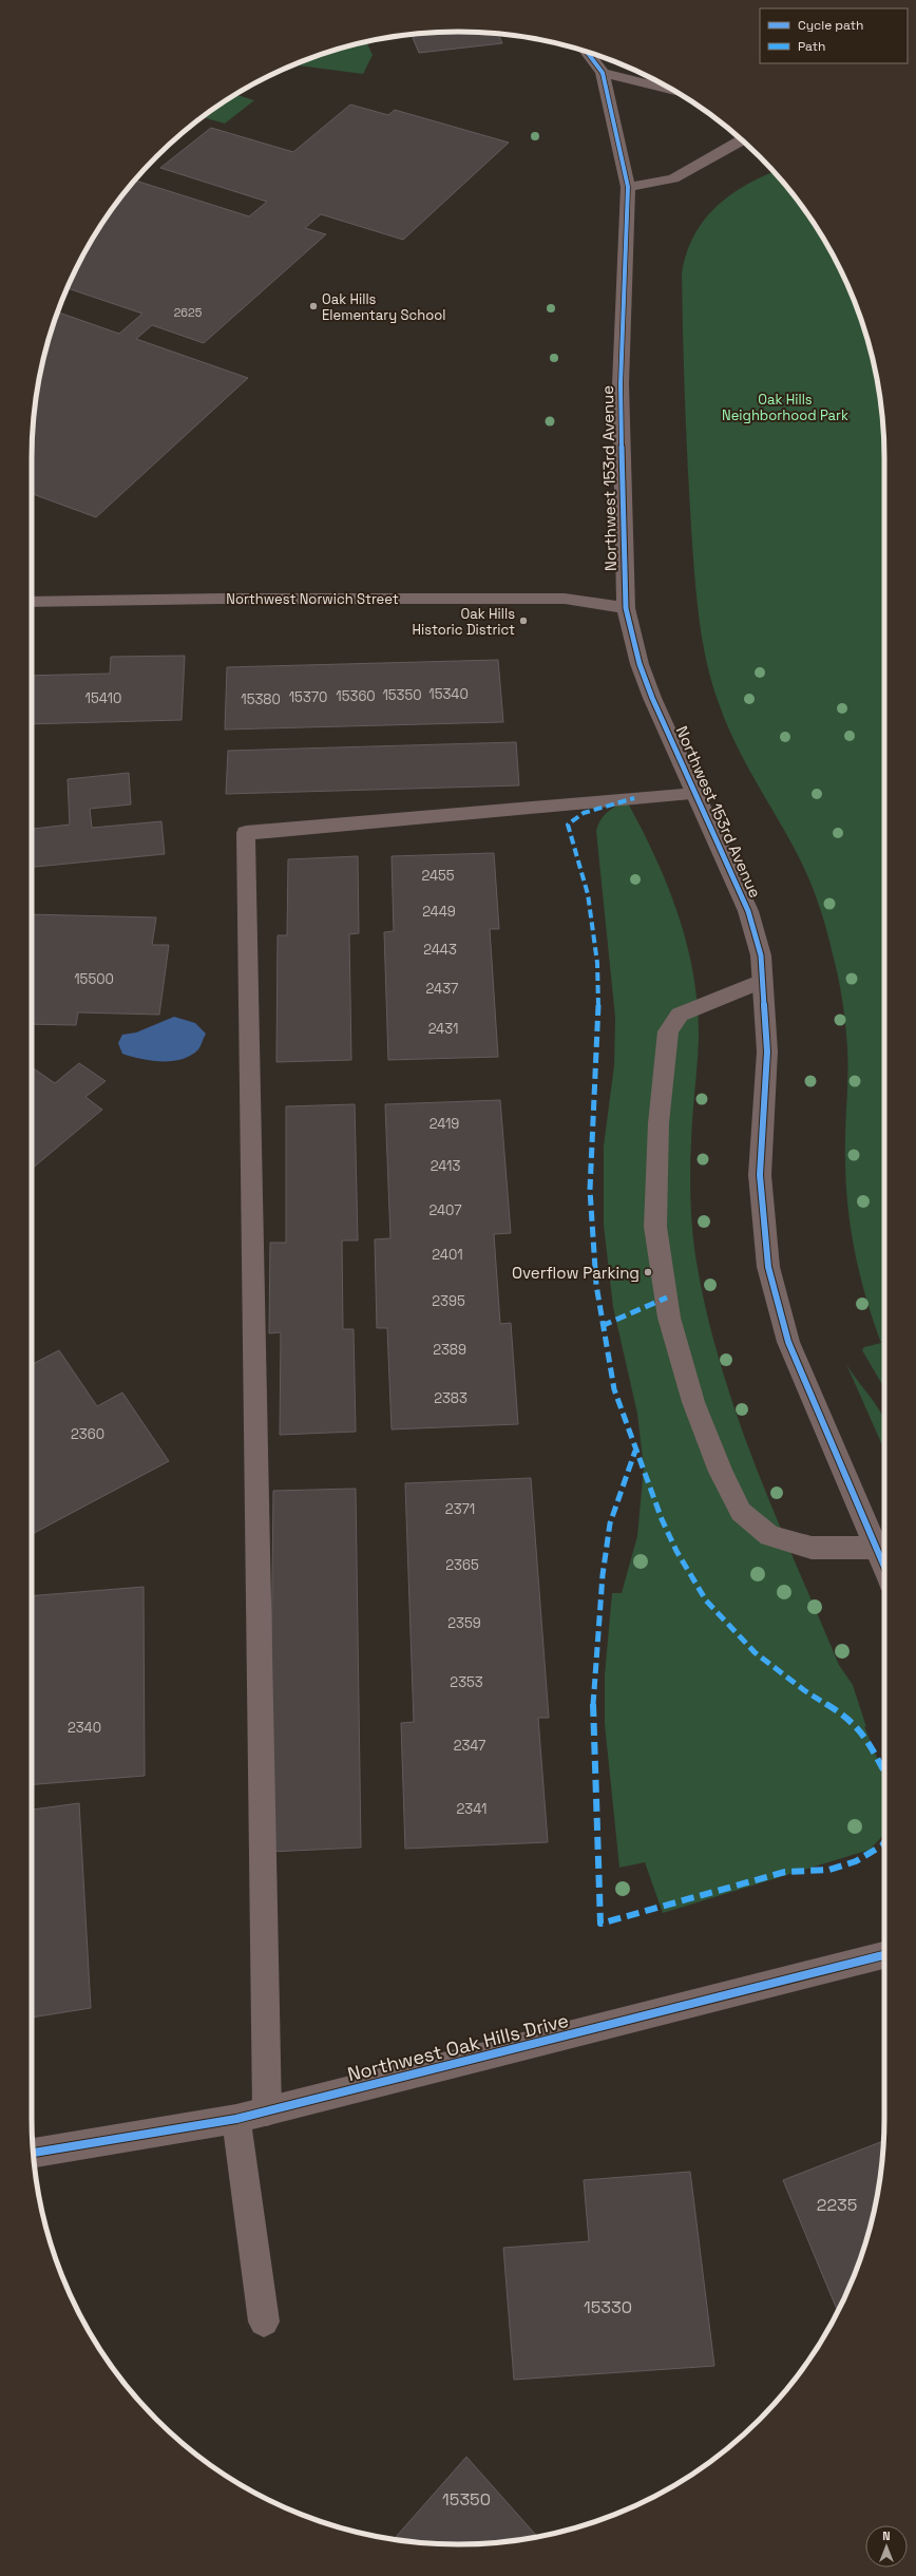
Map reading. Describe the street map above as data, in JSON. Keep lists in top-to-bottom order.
{
  "streets": {
    "street": ["Northwest 153rd Avenue", "Northwest Norwich Street", "Northwest Oak Hills Drive"]
  },
  "crossings": [
    ["Northwest 153rd Avenue", "Northwest Norwich Street"]
  ],
  "parks": ["Oak Hills Neighborhood Park"],
  "places": ["Oak Hills Elementary School", "Oak Hills Historic District", "Overflow Parking"],
  "house_numbers": [
    "2625",
    "15340",
    "15350",
    "15360",
    "15370",
    "15410",
    "15380",
    "2455",
    "2449",
    "2443",
    "15500",
    "2437",
    "2431",
    "2419",
    "2413",
    "2407",
    "2401",
    "2395",
    "2389",
    "2383",
    "2360",
    "2371",
    "2365",
    "2359",
    "2353",
    "2340",
    "2347",
    "2341",
    "2235",
    "15330",
    "15350"
  ],
  "legend": ["Cycle path", "Path"],
  "north": "top"
}
